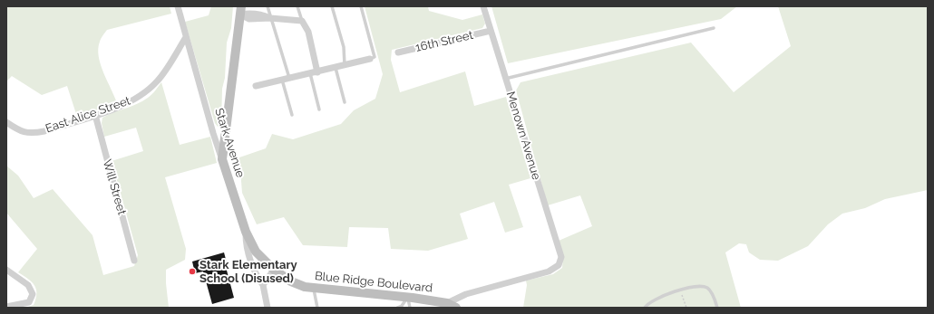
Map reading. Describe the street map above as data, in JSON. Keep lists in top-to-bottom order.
{
  "streets": {
    "main road": ["Stark Avenue", "Blue Ridge Boulevard"],
    "street": [
      "16th Street",
      "East Alice Street",
      "Menown Avenue",
      "Will Street"
    ]
  },
  "crossings": [
    ["16th Street", "Menown Avenue"],
    ["East Alice Street", "Stark Avenue"],
    ["East Alice Street", "Will Street"],
    ["Menown Avenue", "Blue Ridge Boulevard"],
    ["Stark Avenue", "Blue Ridge Boulevard"]
  ],
  "places": ["Stark Elementary School (Disused)"]
}
